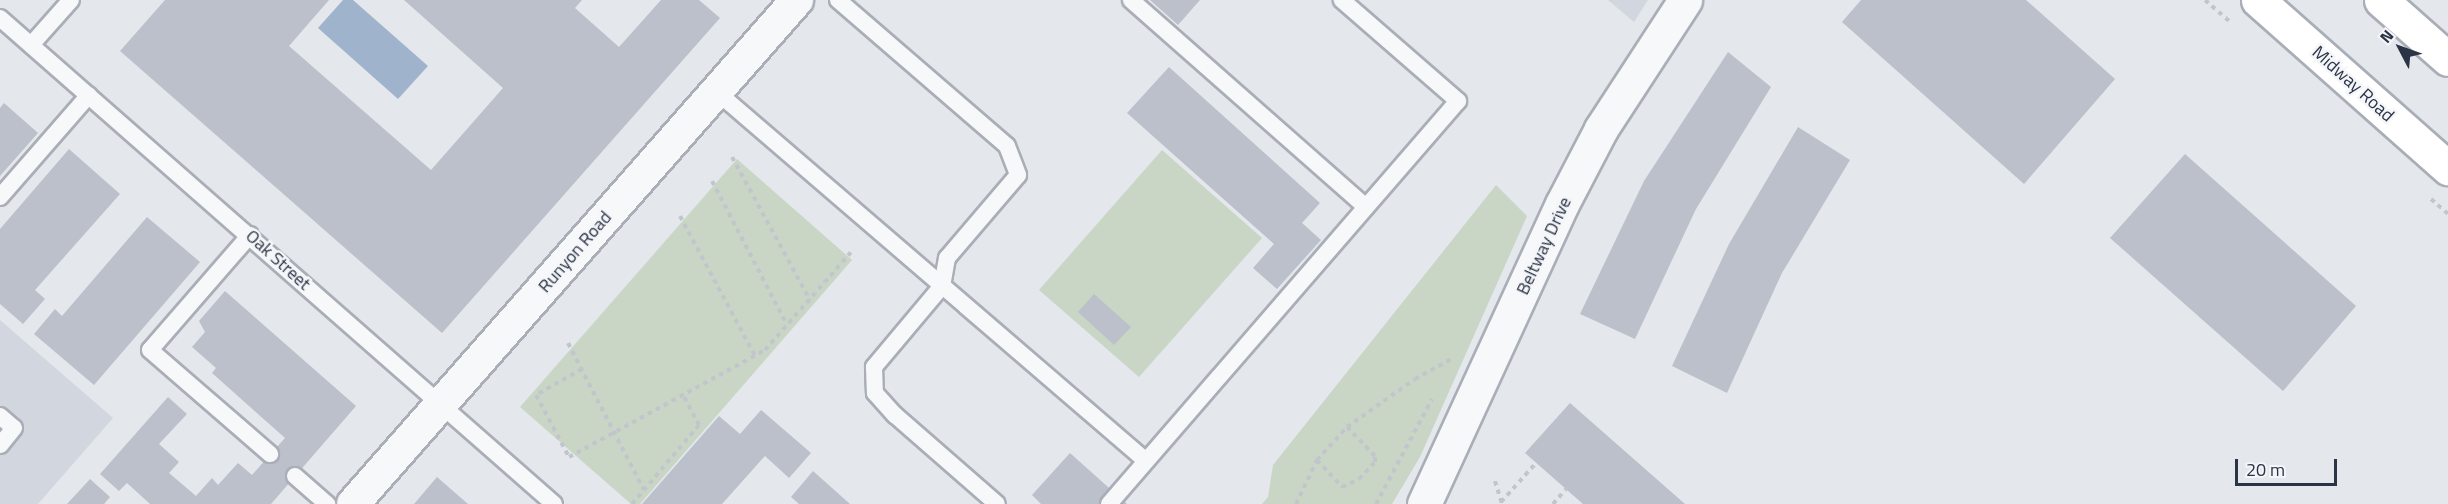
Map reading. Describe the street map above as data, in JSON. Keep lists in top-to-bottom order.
{
  "streets": {
    "main road": ["Midway Road"],
    "street": ["Beltway Drive", "Runyon Road"],
    "lane": ["Oak Street"]
  },
  "crossings": [
    ["Runyon Road", "Oak Street"]
  ],
  "scale_bar": "20 m",
  "north": "top left"
}
